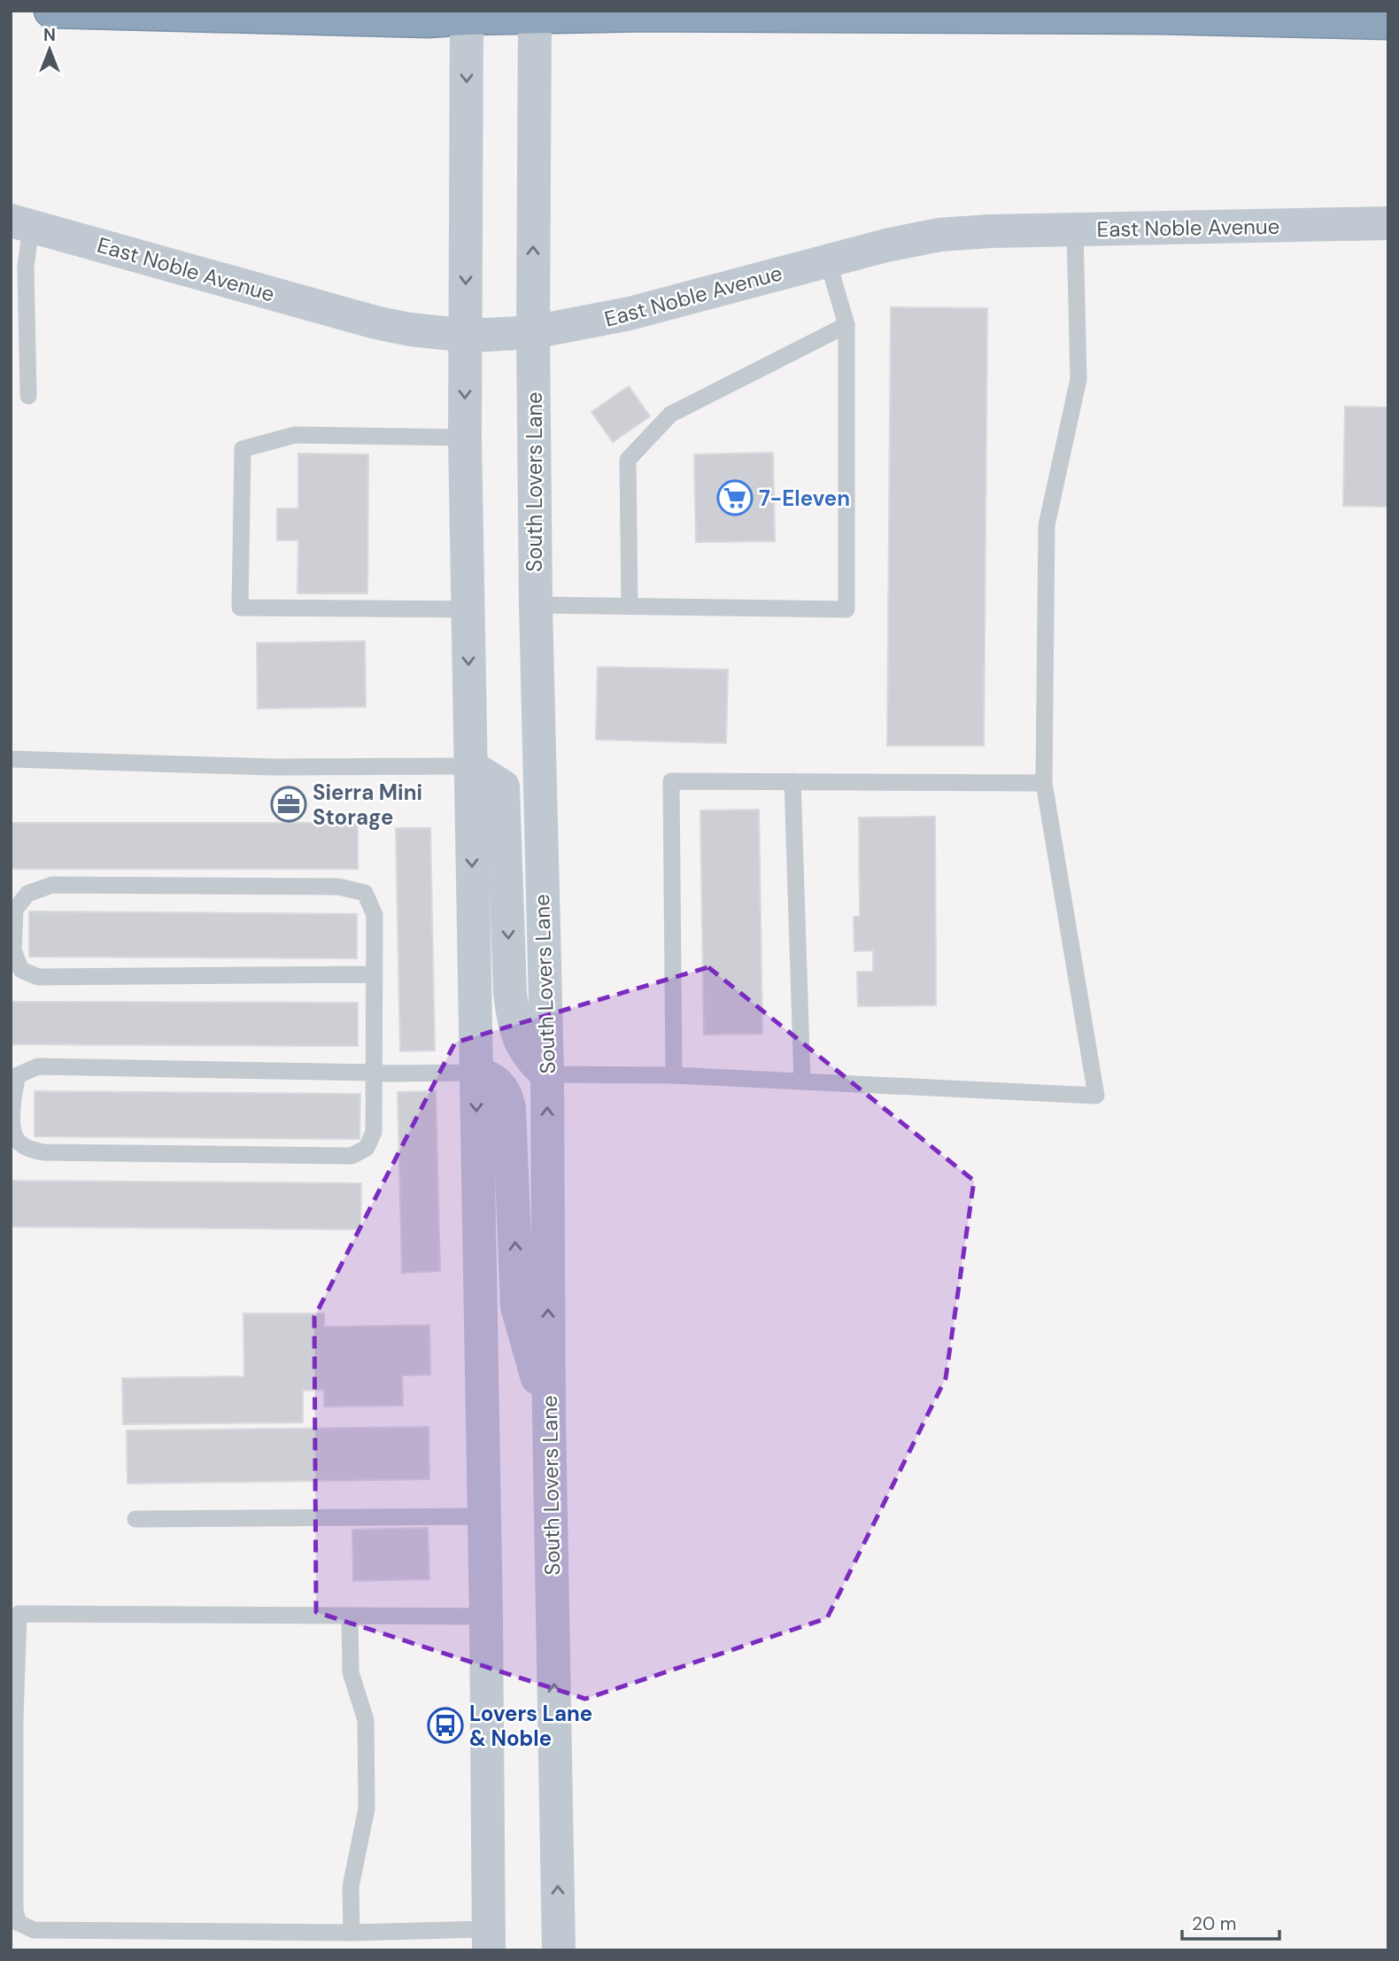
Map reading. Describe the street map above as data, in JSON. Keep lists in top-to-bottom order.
{
  "streets": {
    "main road": ["East Noble Avenue", "South Lovers Lane"]
  },
  "crossings": [
    ["East Noble Avenue", "South Lovers Lane"]
  ],
  "places": {
    "supermarket": ["7-Eleven"],
    "office": ["Sierra Mini Storage"],
    "bus stop": ["Lovers Lane & Noble"]
  },
  "scale_bar": "20 m",
  "north": "top"
}
